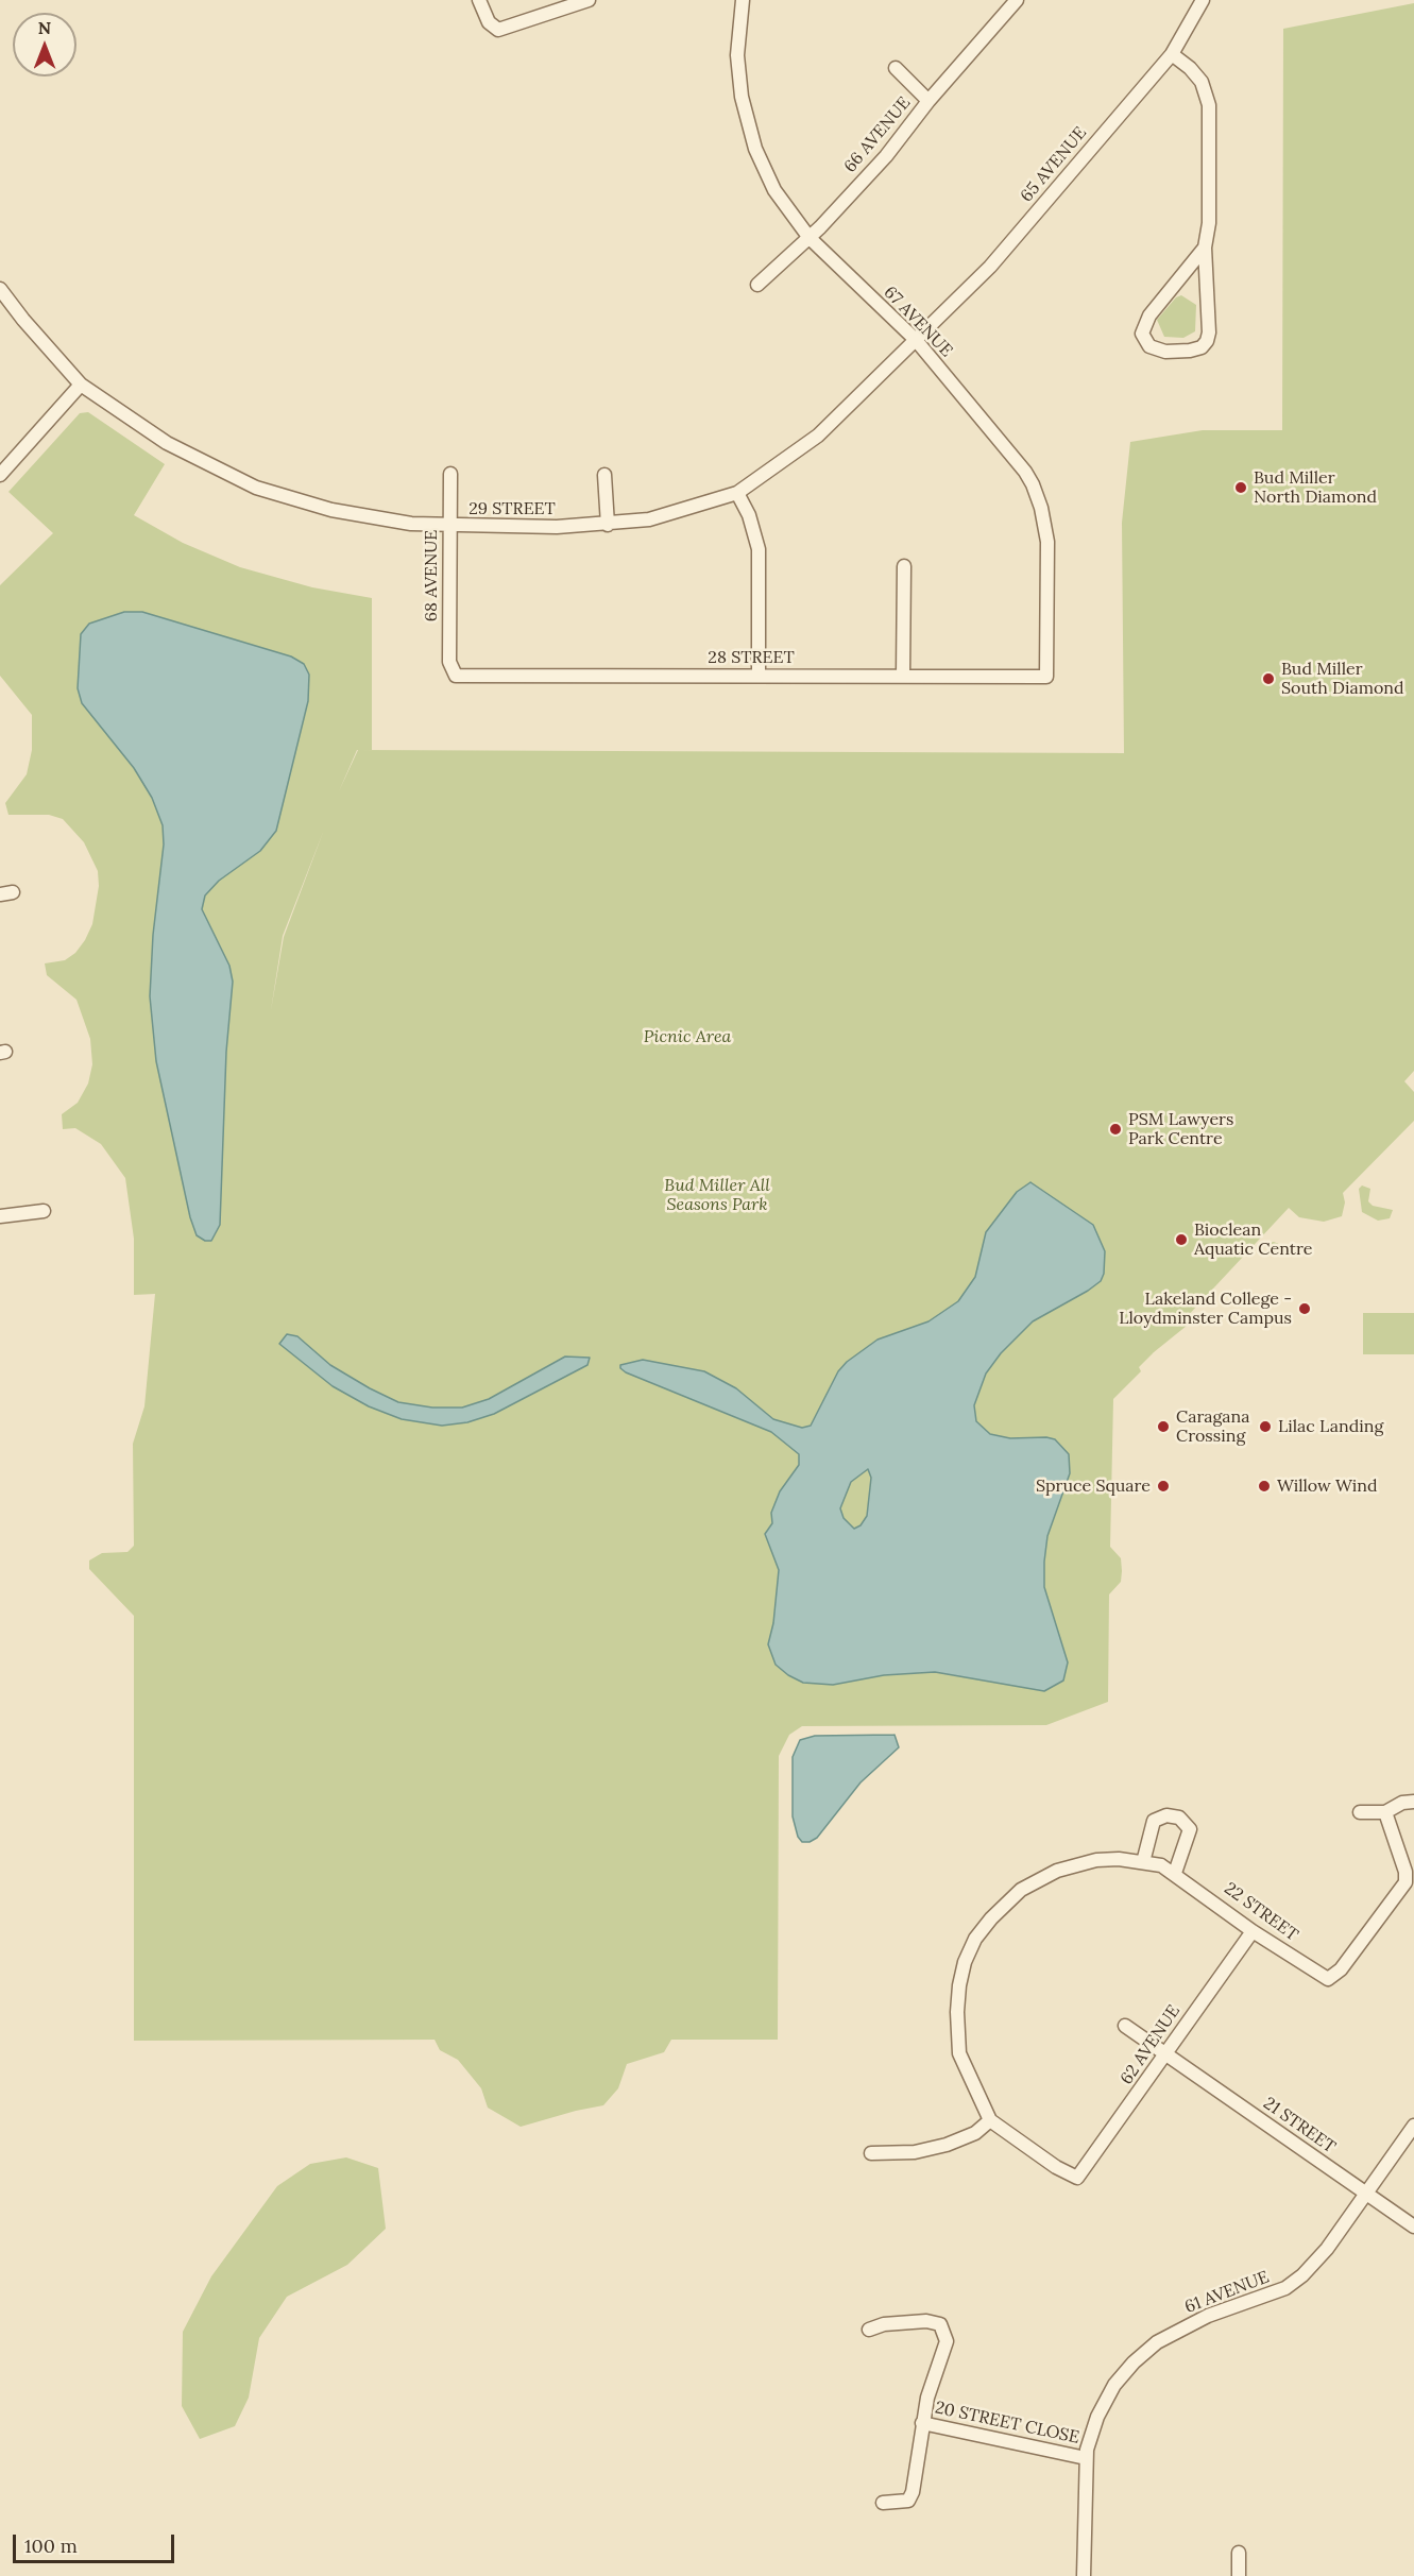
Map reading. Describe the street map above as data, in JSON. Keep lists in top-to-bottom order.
{
  "streets": {
    "street": [
      "66 AVENUE",
      "65 AVENUE",
      "67 AVENUE",
      "29 STREET",
      "68 AVENUE",
      "28 STREET",
      "22 STREET",
      "62 AVENUE",
      "21 STREET",
      "61 AVENUE",
      "20 STREET CLOSE"
    ]
  },
  "crossings": [
    ["66 AVENUE", "67 AVENUE"],
    ["65 AVENUE", "67 AVENUE"],
    ["65 AVENUE", "29 STREET"],
    ["67 AVENUE", "29 STREET"],
    ["67 AVENUE", "28 STREET"],
    ["29 STREET", "68 AVENUE"],
    ["68 AVENUE", "28 STREET"],
    ["22 STREET", "62 AVENUE"],
    ["62 AVENUE", "21 STREET"],
    ["21 STREET", "61 AVENUE"],
    ["61 AVENUE", "20 STREET CLOSE"]
  ],
  "parks": ["Picnic Area", "Bud Miller All Seasons Park"],
  "places": [
    "Bud Miller North Diamond",
    "Bud Miller South Diamond",
    "PSM Lawyers Park Centre",
    "Bioclean Aquatic Centre",
    "Lakeland College - Lloydminster Campus",
    "Caragana Crossing",
    "Lilac Landing",
    "Spruce Square",
    "Willow Wind"
  ],
  "scale_bar": "100 m",
  "north": "top"
}
